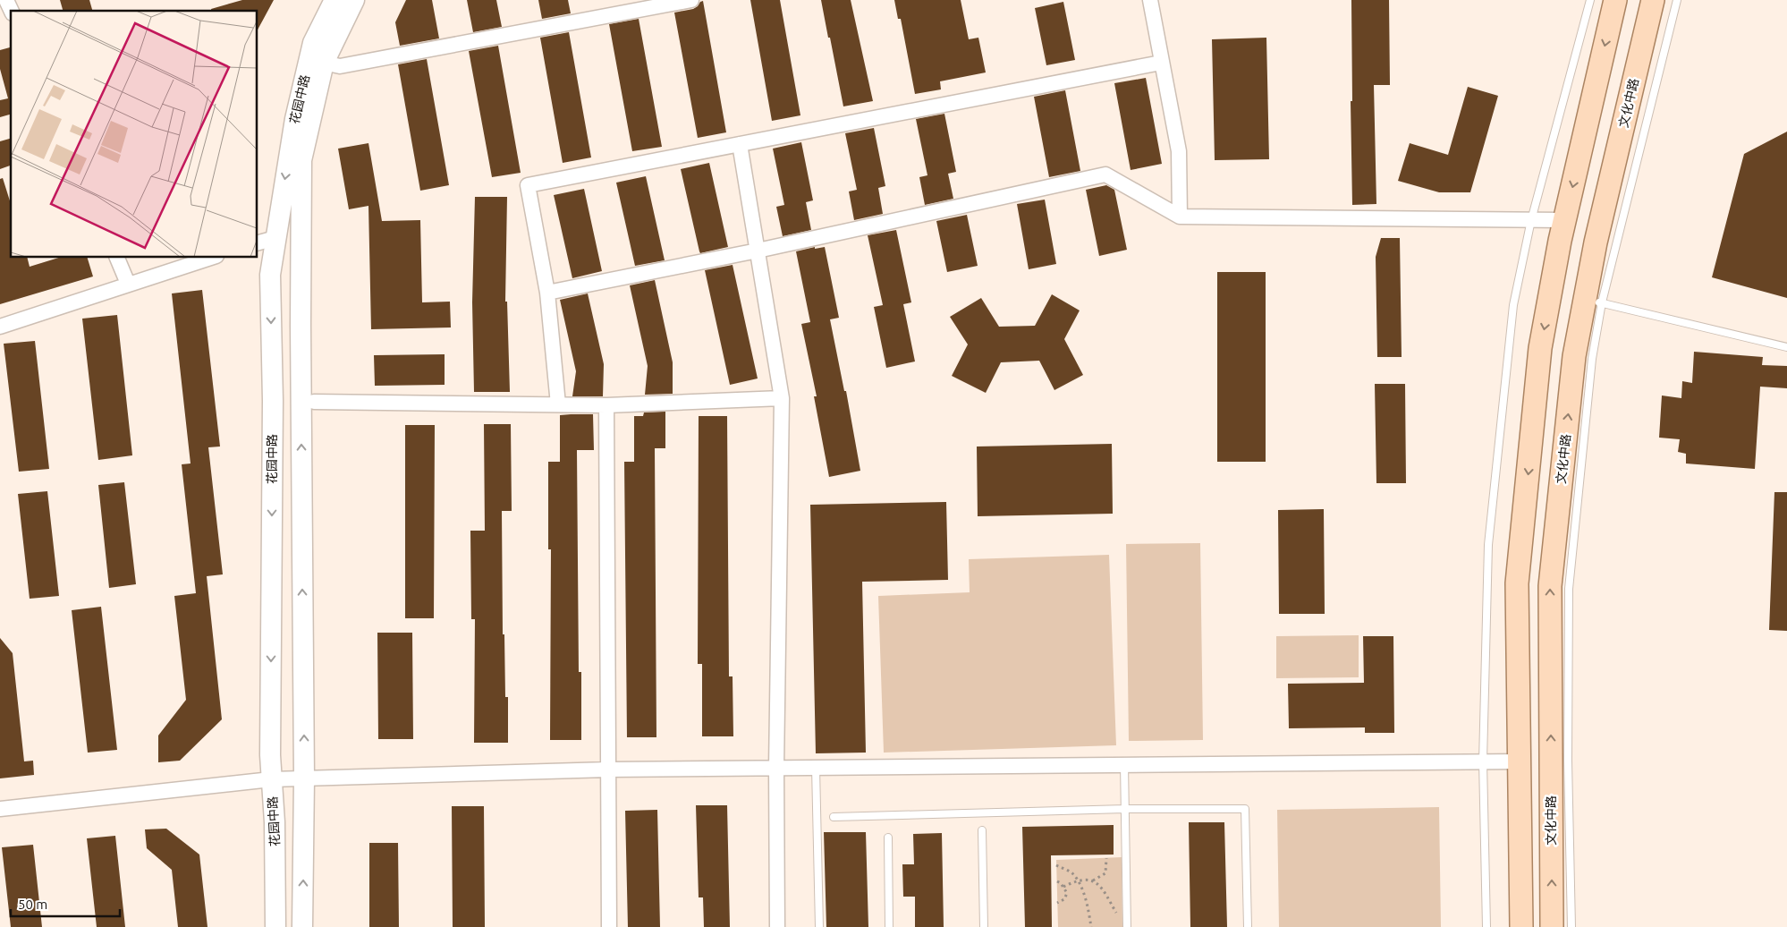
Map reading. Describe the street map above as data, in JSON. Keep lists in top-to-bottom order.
{
  "streets": {
    "main road": ["花园中路", "文化中路"]
  },
  "scale_bar": "50 m"
}
